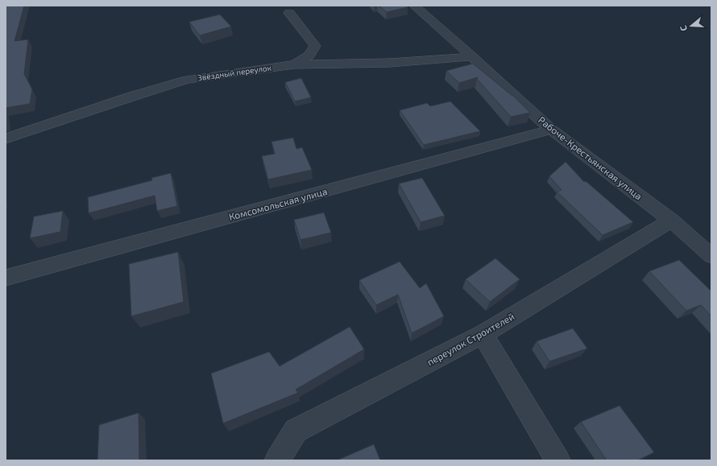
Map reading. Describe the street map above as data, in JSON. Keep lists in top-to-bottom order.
{
  "streets": {
    "street": [
      "Звёздный переулок",
      "Рабоче-Крестьянская улица",
      "Комсомольская улица",
      "переулок Строителей"
    ]
  },
  "crossings": [
    ["Звёздный переулок", "Рабоче-Крестьянская улица"],
    ["Рабоче-Крестьянская улица", "Комсомольская улица"],
    ["Рабоче-Крестьянская улица", "переулок Строителей"]
  ],
  "north": "left"
}
